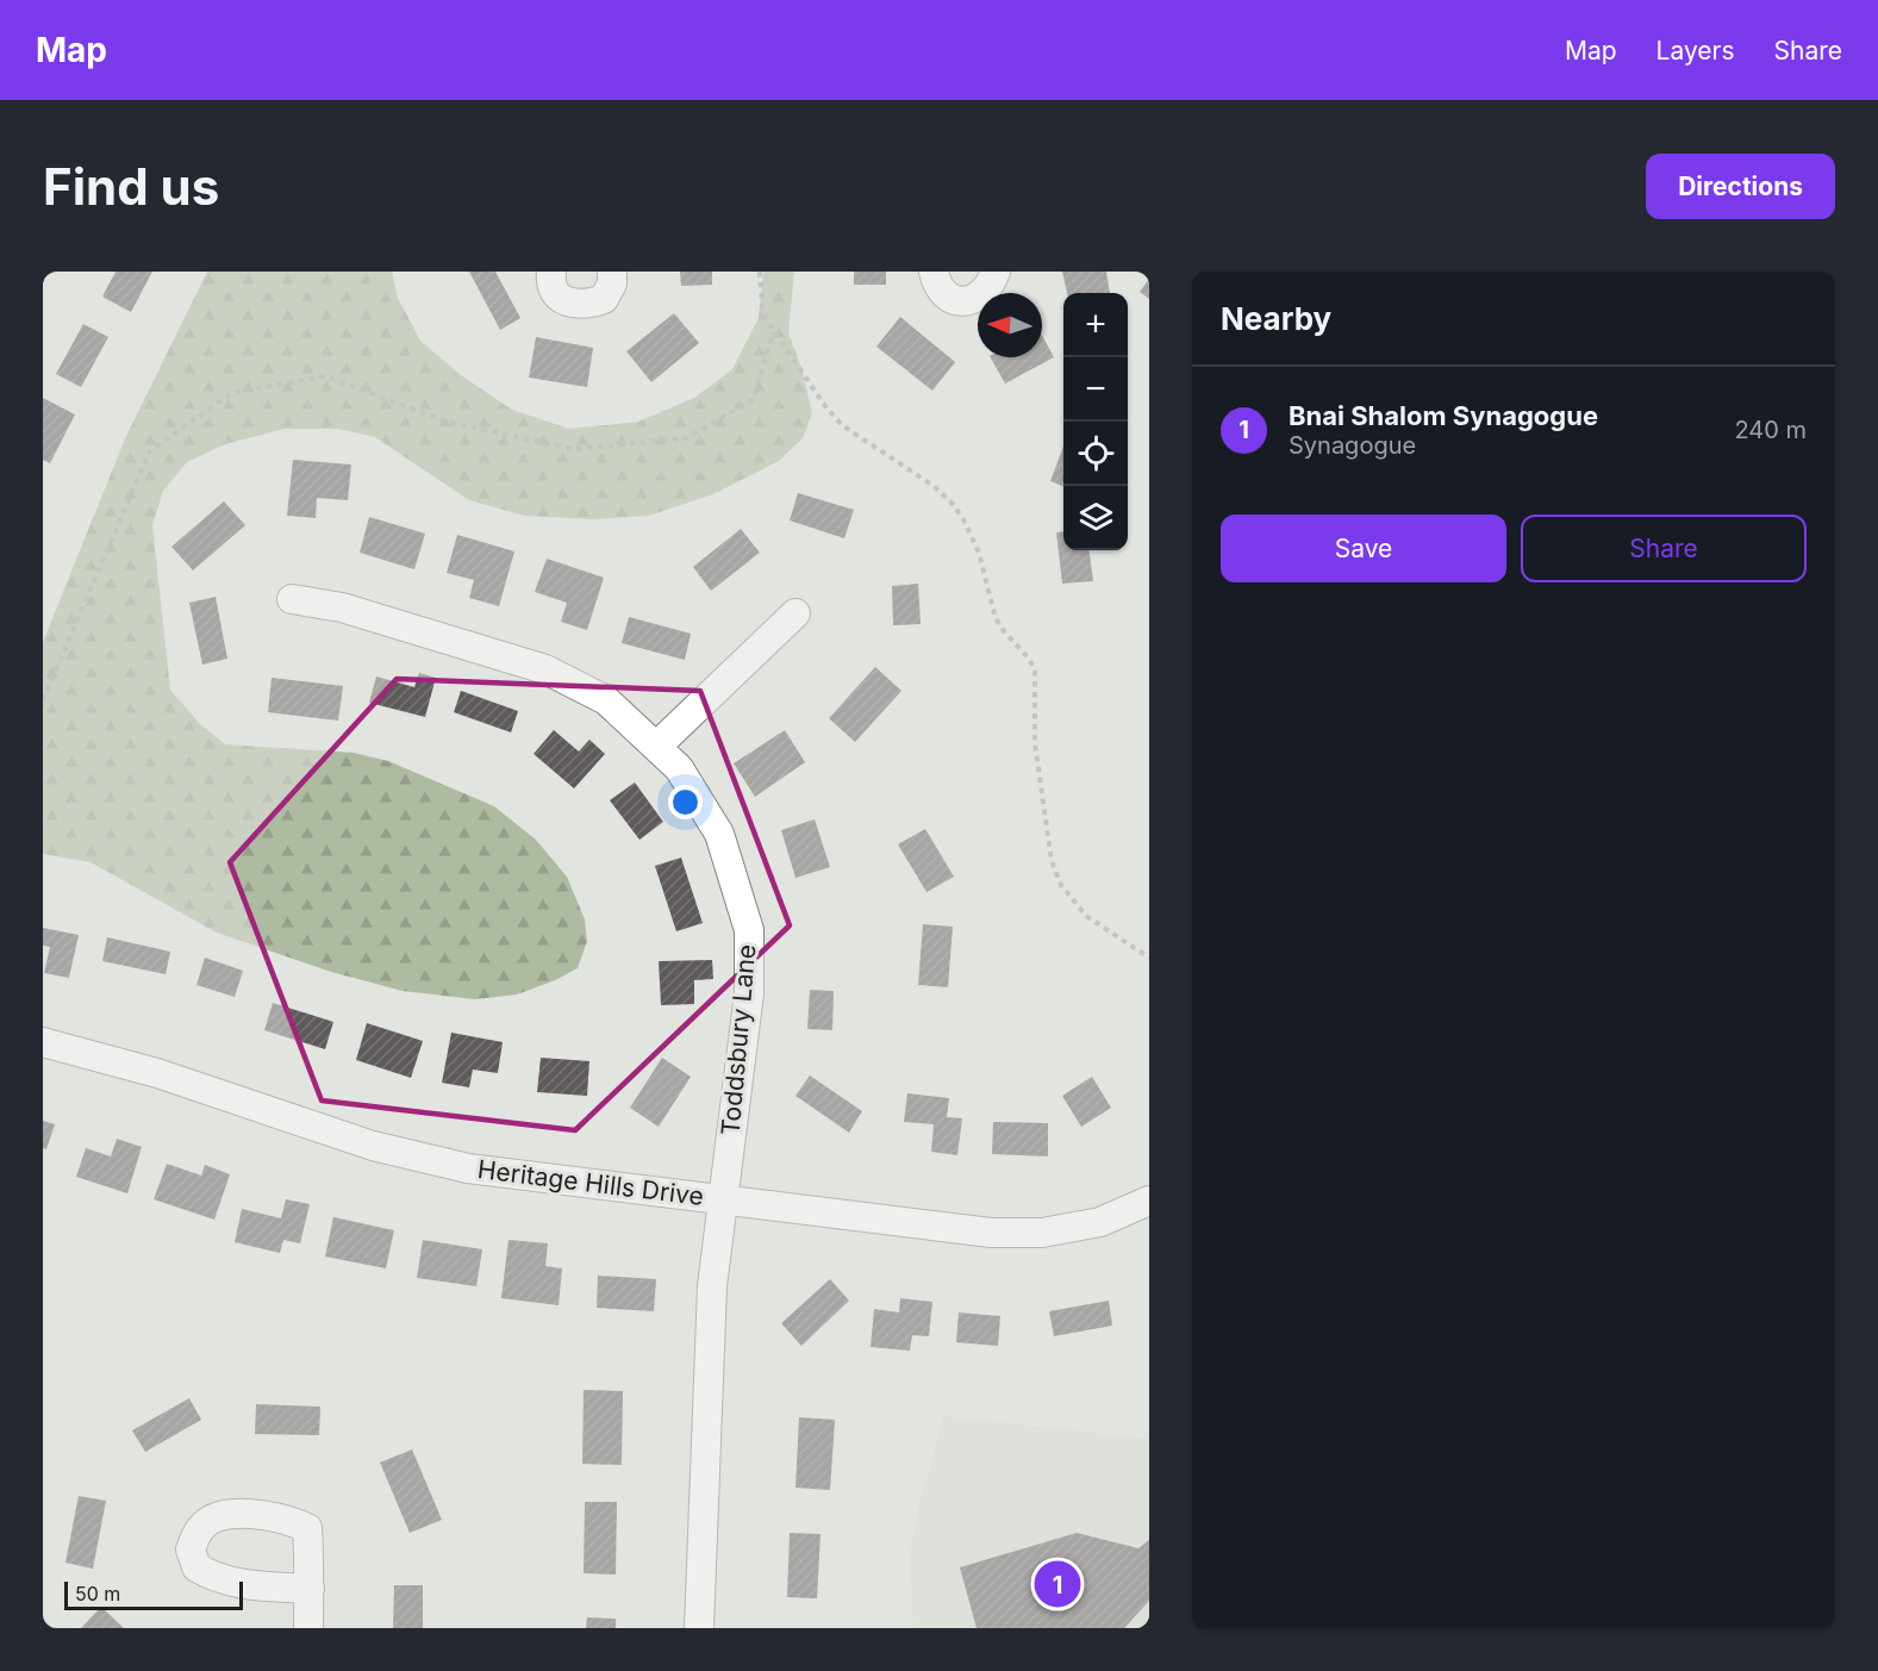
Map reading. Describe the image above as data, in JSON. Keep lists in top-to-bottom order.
{
  "streets": {
    "street": ["Toddsbury Lane", "Heritage Hills Drive"]
  },
  "crossings": [
    ["Toddsbury Lane", "Heritage Hills Drive"]
  ],
  "scale_bar": "50 m",
  "north": "left",
  "page": {
    "header": "Map",
    "nav": ["Map", "Layers", "Share"],
    "buttons": [
      "Directions",
      ["Save", "Share"]
    ],
    "title": "Find us",
    "heading": "Nearby",
    "map_buttons": ["+", "−"],
    "list": [
      {
        "mark": "1",
        "name": "Bnai Shalom Synagogue",
        "note": "Synagogue",
        "value": "240 m"
      }
    ],
    "pins": "1",
    "scale": "50 m"
  }
}
